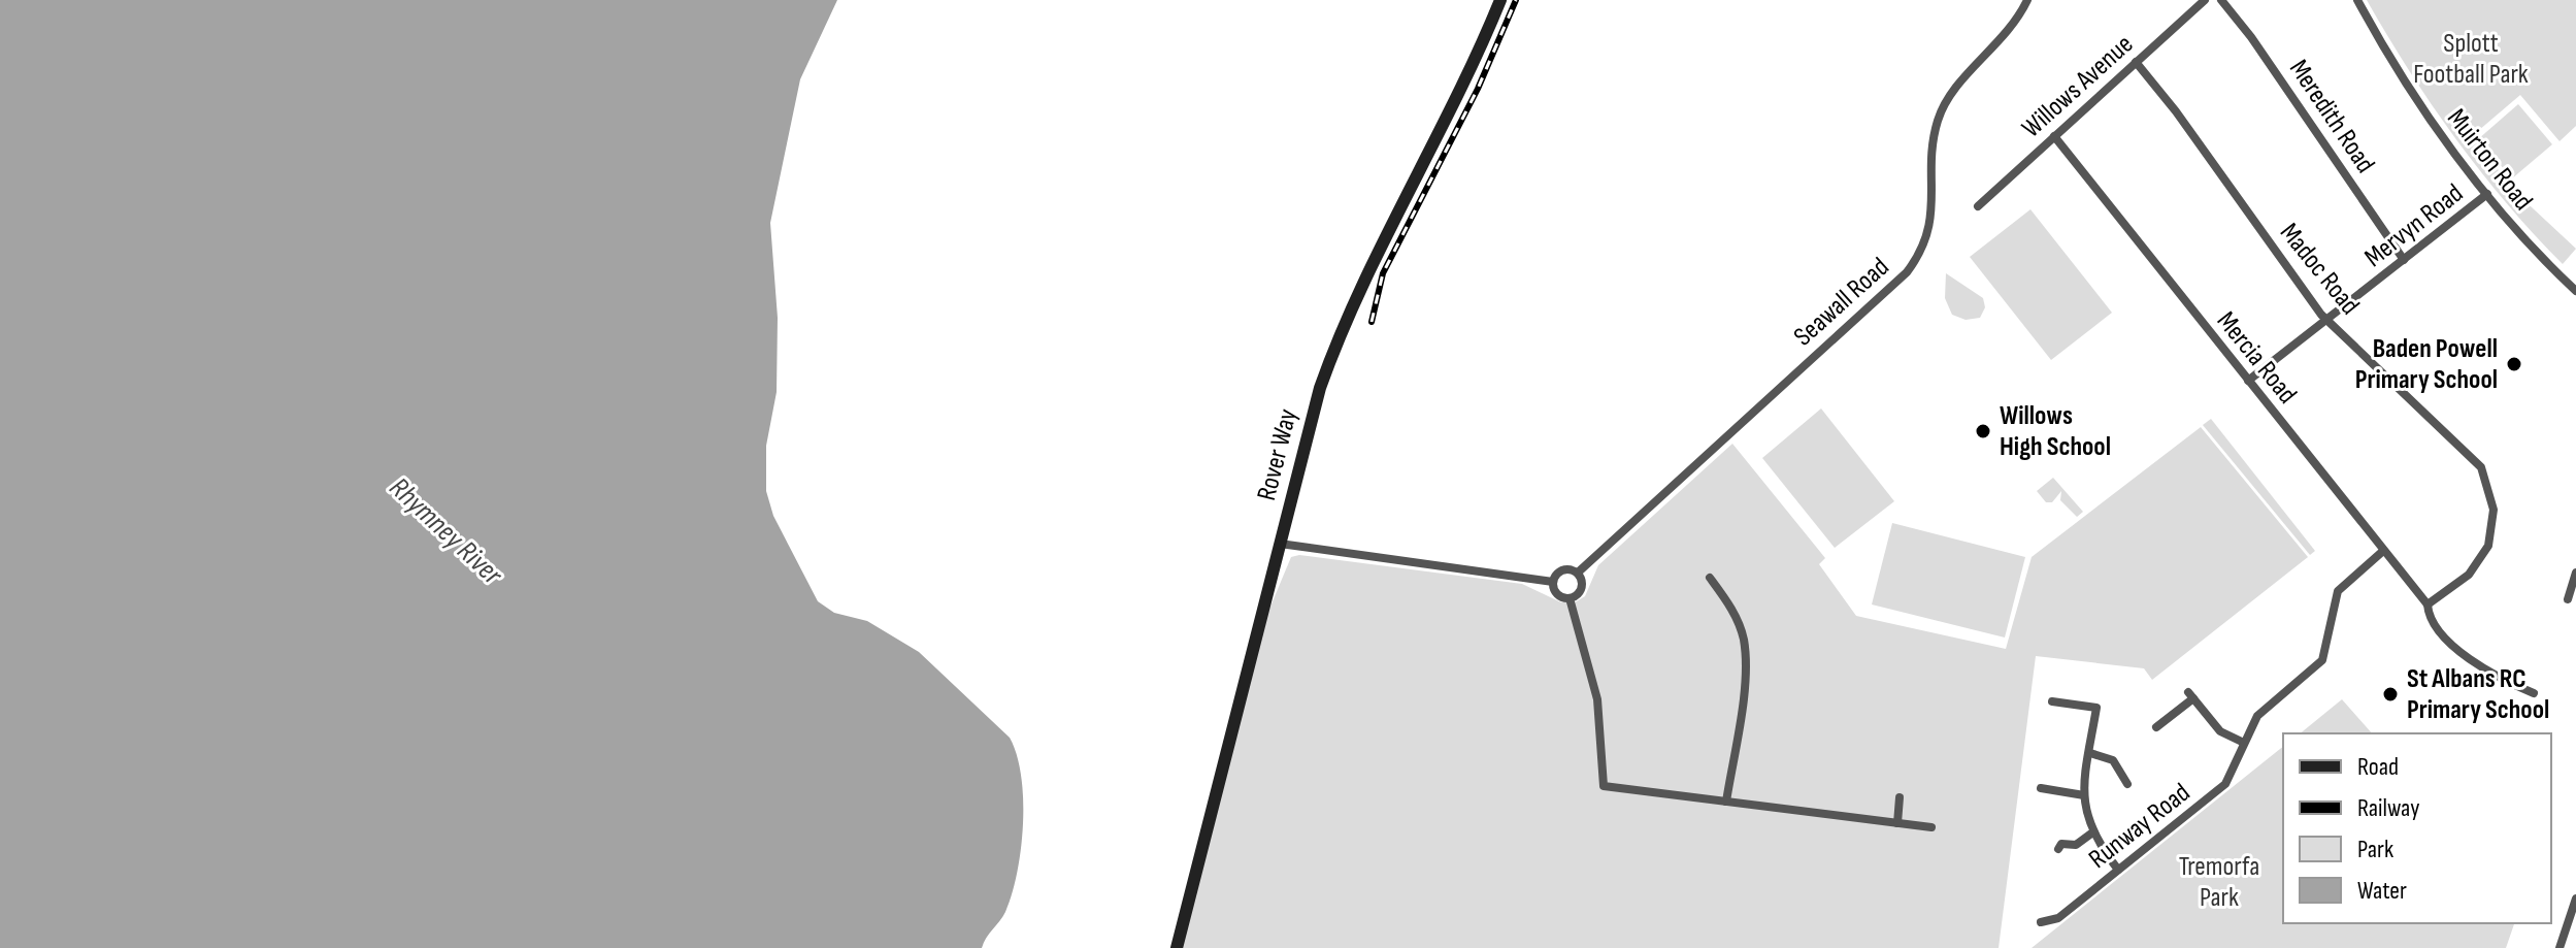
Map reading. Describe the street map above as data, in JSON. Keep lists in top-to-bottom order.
{
  "streets": {
    "street": [
      "Willows Avenue",
      "Meredith Road",
      "Muirton Road",
      "Mervyn Road",
      "Madoc Road",
      "Seawall Road",
      "Mercia Road",
      "Rover Way",
      "Runway Road"
    ]
  },
  "crossings": [
    ["Willows Avenue", "Madoc Road"],
    ["Willows Avenue", "Mercia Road"],
    ["Meredith Road", "Mervyn Road"],
    ["Muirton Road", "Mervyn Road"],
    ["Mervyn Road", "Madoc Road"],
    ["Mervyn Road", "Mercia Road"],
    ["Madoc Road", "Mercia Road"],
    ["Mercia Road", "Runway Road"]
  ],
  "water": ["Rhymney River"],
  "parks": ["Splott Football Park", "Tremorfa Park"],
  "places": ["Baden Powell Primary School", "Willows High School", "St Albans RC Primary School"],
  "legend": [
    "Road",
    "Railway",
    "Park",
    "Water"
  ]
}
